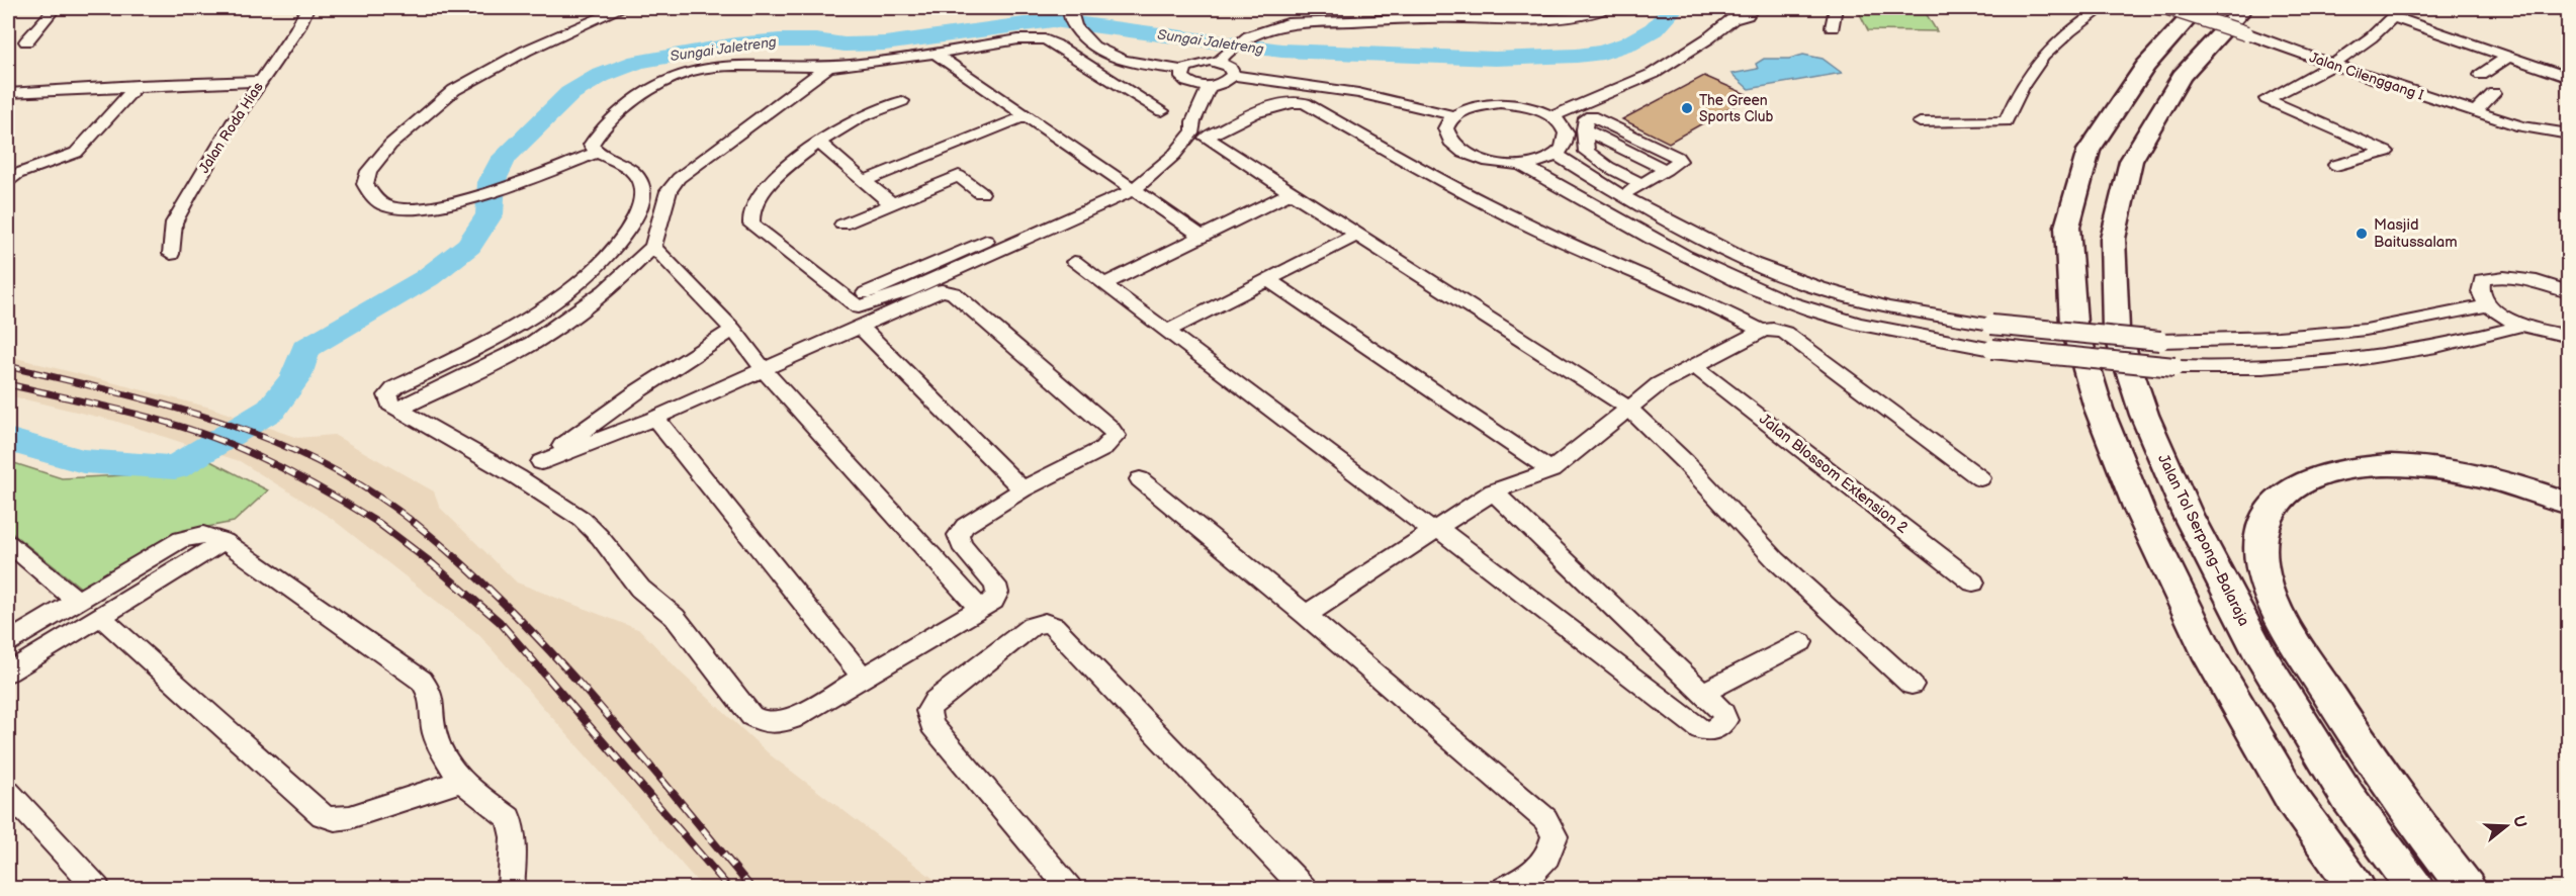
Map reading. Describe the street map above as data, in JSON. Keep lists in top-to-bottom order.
{
  "streets": {
    "highway": ["Jalan Tol Serpong–Balaraja"],
    "street": ["Jalan Cilenggang I", "Jalan Roda Hias", "Jalan Blossom Extension 2"]
  },
  "crossings": [
    ["Jalan Cilenggang I", "Jalan Tol Serpong–Balaraja"]
  ],
  "water": ["Sungai Jaletreng"],
  "places": ["The Green Sports Club", "Masjid Baitussalam"],
  "north": "right"
}
